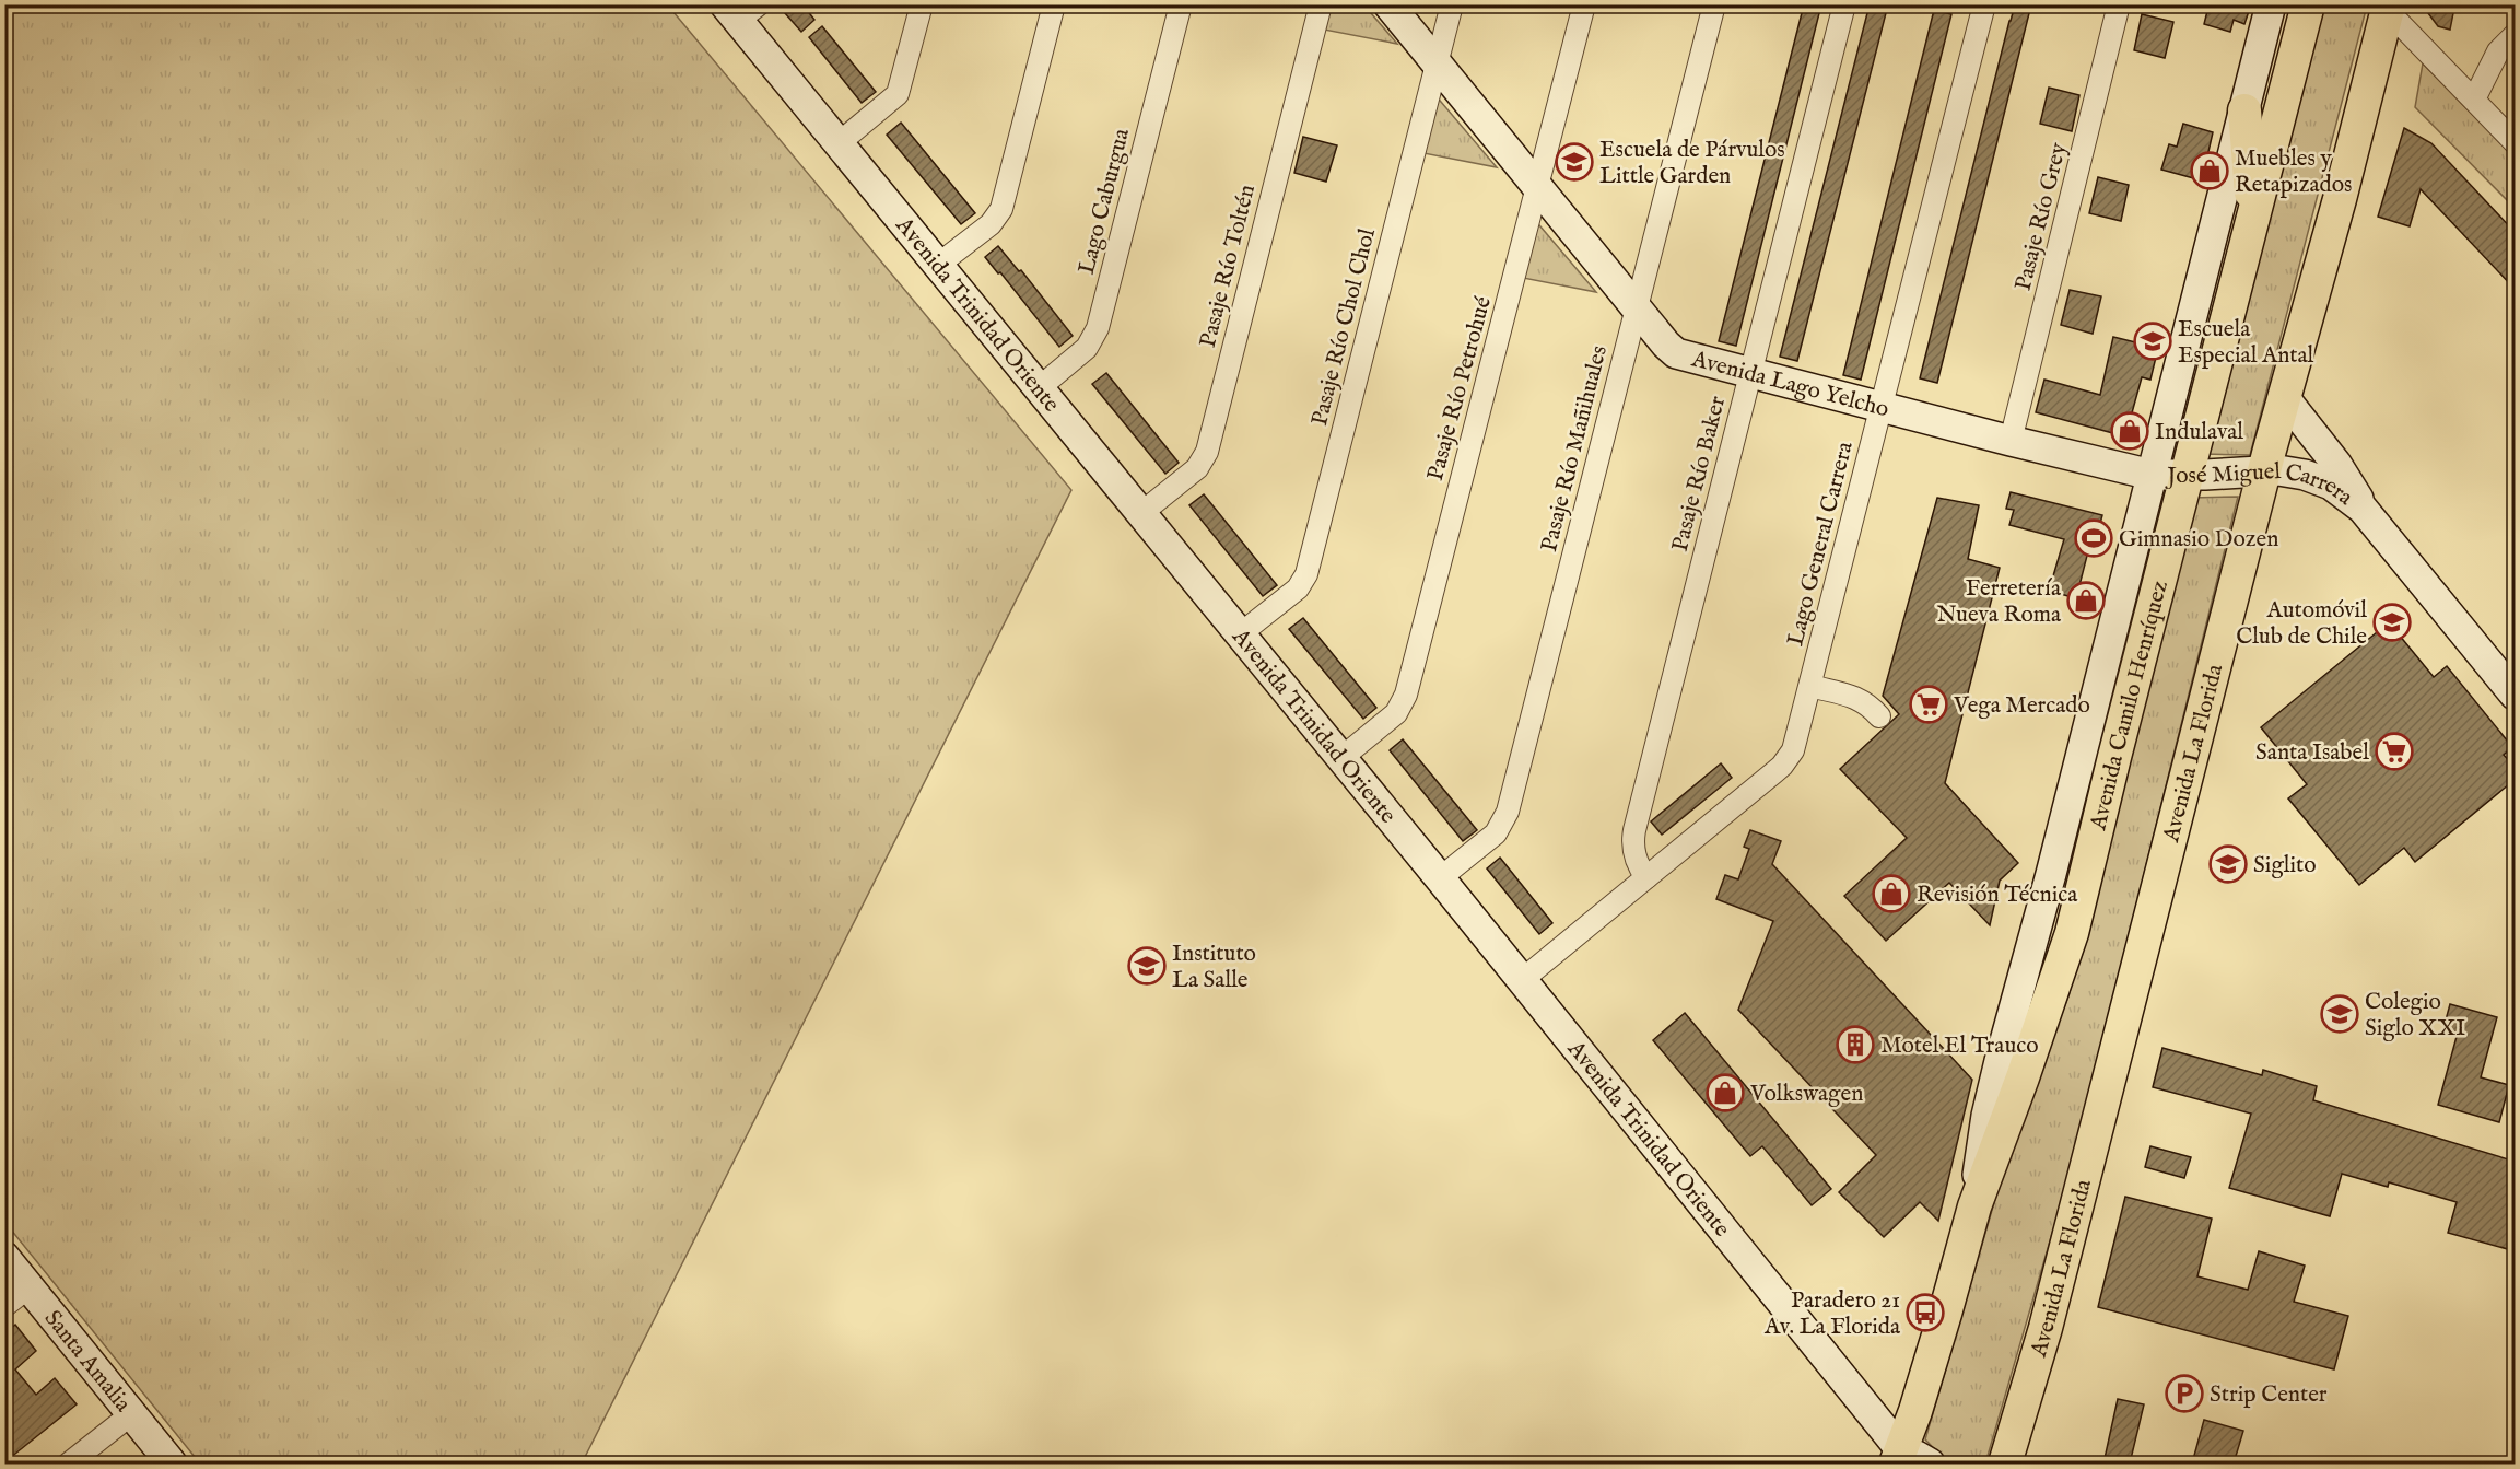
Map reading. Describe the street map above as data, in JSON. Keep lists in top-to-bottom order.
{
  "streets": {
    "main road": ["Avenida Camilo Henríquez", "Avenida La Florida"],
    "street": [
      "Lago Caburgua",
      "Pasaje Río Grey",
      "Pasaje Río Toltén",
      "Avenida Trinidad Oriente",
      "Pasaje Río Chol Chol",
      "Avenida Lago Yelcho",
      "Pasaje Río Petrohué",
      "Pasaje Río Mañihuales",
      "Pasaje Río Baker",
      "José Miguel Carrera",
      "Lago General Carrera",
      "Santa Amalia"
    ]
  },
  "crossings": [
    ["Lago Caburgua", "Avenida Trinidad Oriente"],
    ["Pasaje Río Grey", "Avenida Lago Yelcho"],
    ["Pasaje Río Toltén", "Avenida Trinidad Oriente"],
    ["Avenida Trinidad Oriente", "Pasaje Río Chol Chol"],
    ["Avenida Trinidad Oriente", "Pasaje Río Petrohué"],
    ["Avenida Trinidad Oriente", "Pasaje Río Mañihuales"],
    ["Avenida Trinidad Oriente", "Lago General Carrera"],
    ["Avenida Trinidad Oriente", "Avenida Camilo Henríquez"],
    ["Pasaje Río Chol Chol", "Avenida Lago Yelcho"],
    ["Avenida Lago Yelcho", "Pasaje Río Petrohué"],
    ["Avenida Lago Yelcho", "Pasaje Río Mañihuales"],
    ["Avenida Lago Yelcho", "Pasaje Río Baker"],
    ["Avenida Lago Yelcho", "José Miguel Carrera"],
    ["Avenida Lago Yelcho", "Lago General Carrera"],
    ["Avenida Lago Yelcho", "Avenida Camilo Henríquez"],
    ["Pasaje Río Baker", "Lago General Carrera"],
    ["José Miguel Carrera", "Avenida Camilo Henríquez"],
    ["José Miguel Carrera", "Avenida La Florida"]
  ],
  "places": {
    "school or university": [
      "Escuela de Párvulos Little Garden",
      "Escuela Especial Antal",
      "Automóvil Club de Chile",
      "Siglito",
      "Instituto La Salle",
      "Colegio Siglo XXI"
    ],
    "shop": [
      "Muebles y Retapizados",
      "Indulaval",
      "Ferretería Nueva Roma",
      "Revisión Técnica",
      "Volkswagen"
    ],
    "sports": ["Gimnasio Dozen"],
    "supermarket": ["Vega Mercado", "Santa Isabel"],
    "building": ["Motel El Trauco"],
    "bus stop": ["Paradero 21 Av. La Florida"],
    "parking": ["Strip Center"]
  }
}
